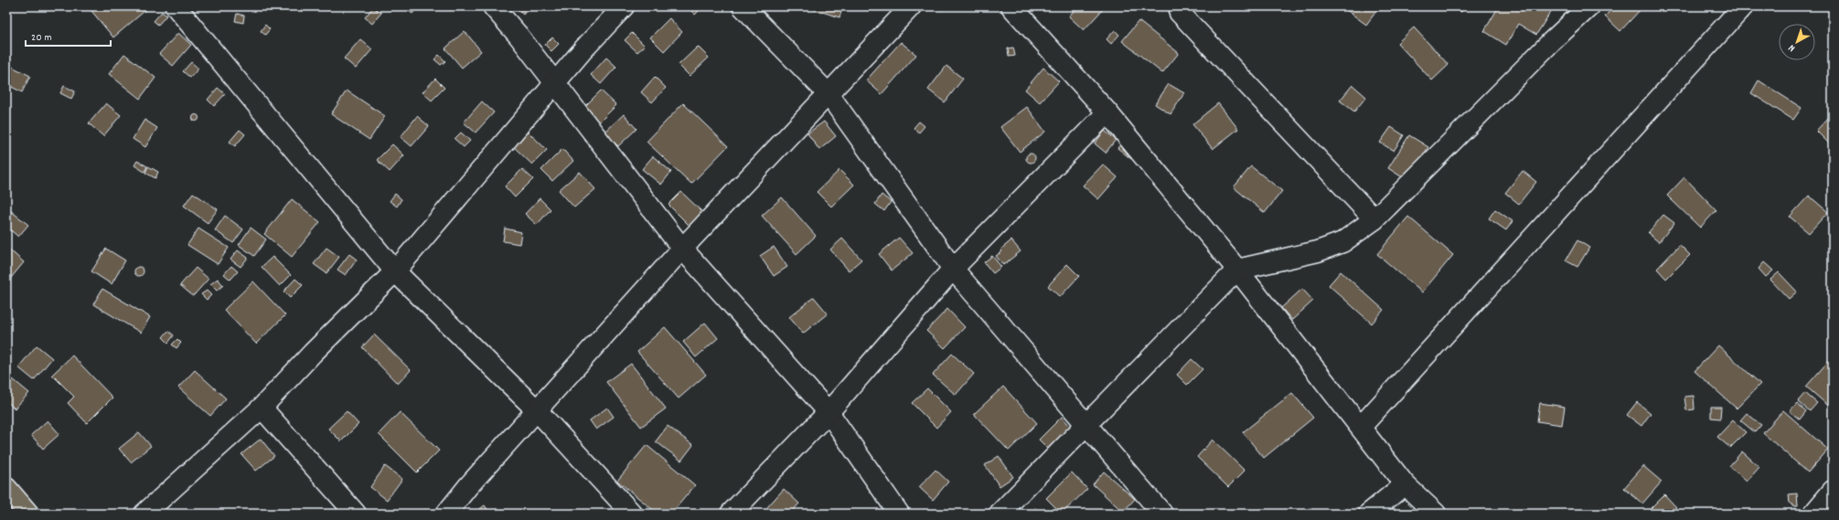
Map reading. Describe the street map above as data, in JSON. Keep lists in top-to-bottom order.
{
  "scale_bar": "20 m",
  "north": "bottom left"
}
